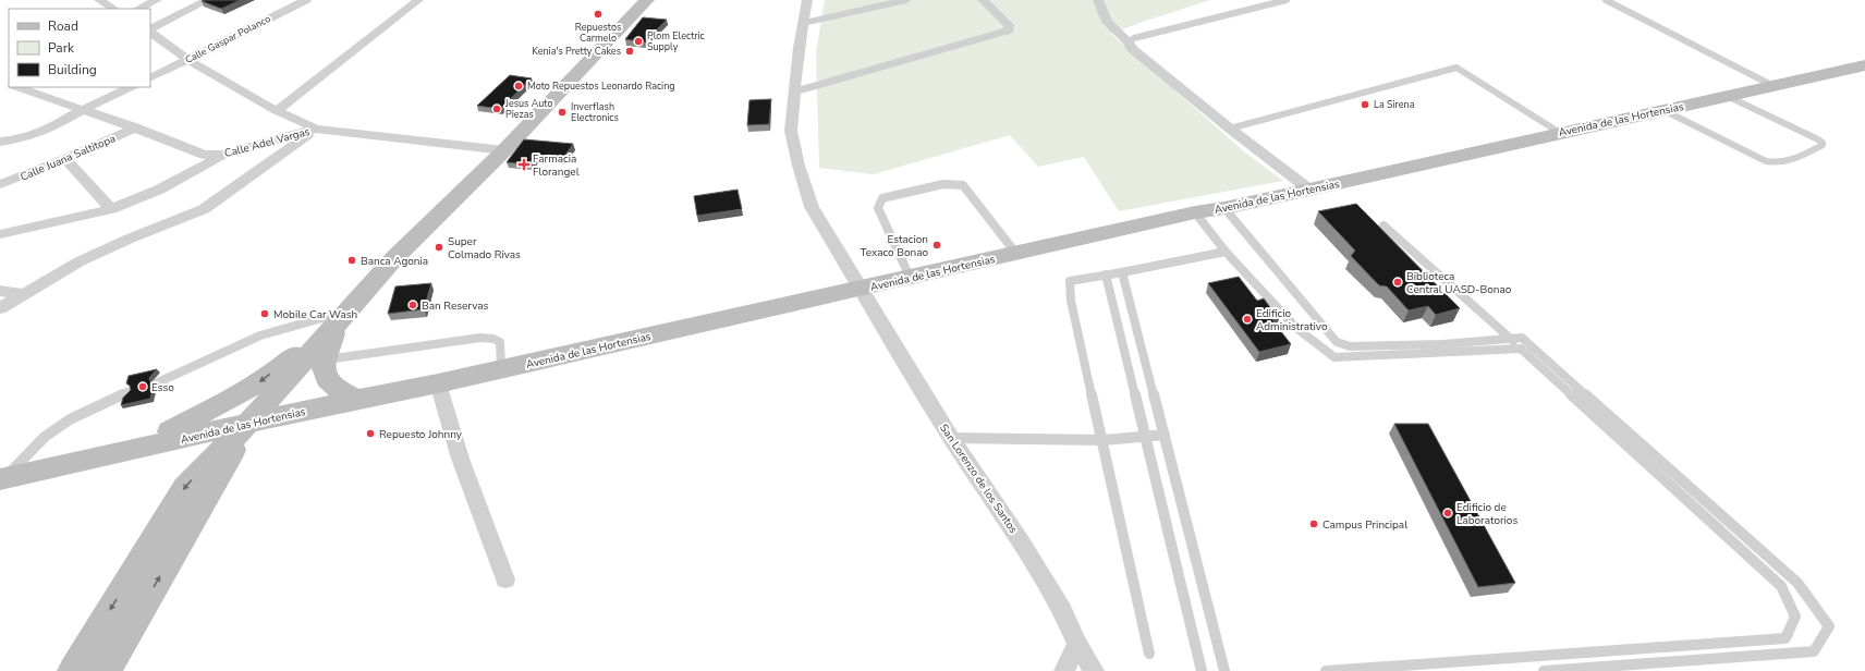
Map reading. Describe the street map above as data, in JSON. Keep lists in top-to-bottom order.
{
  "streets": {
    "main road": ["Avenida de las Hortensias"],
    "street": [
      "Calle Gaspar Polanco",
      "Calle Adel Vargas",
      "Calle Juana Saltitopa",
      "San Lorenzo de los Santos"
    ]
  },
  "crossings": [
    ["Avenida de las Hortensias", "San Lorenzo de los Santos"],
    ["Calle Adel Vargas", "Calle Juana Saltitopa"]
  ],
  "places": {
    "other": [
      "Repuestos Carmelo",
      "Plom Electric Supply",
      "Kenia's Pretty Cakes",
      "Moto Repuestos Leonardo Racing",
      "La Sirena",
      "Jesus Auto Piezas",
      "Inverflash Electronics",
      "Estacion Texaco Bonao",
      "Super Colmado Rivas",
      "Banca Agonia",
      "Biblioteca Central UASD-Bonao",
      "Ban Reservas",
      "Mobile Car Wash",
      "Edificio Administrativo",
      "Esso",
      "Repuesto Johnny",
      "Edificio de Laboratorios",
      "Campus Principal"
    ],
    "health": ["Farmacia Florangel"]
  },
  "legend": ["Road", "Park", "Building"]
}
